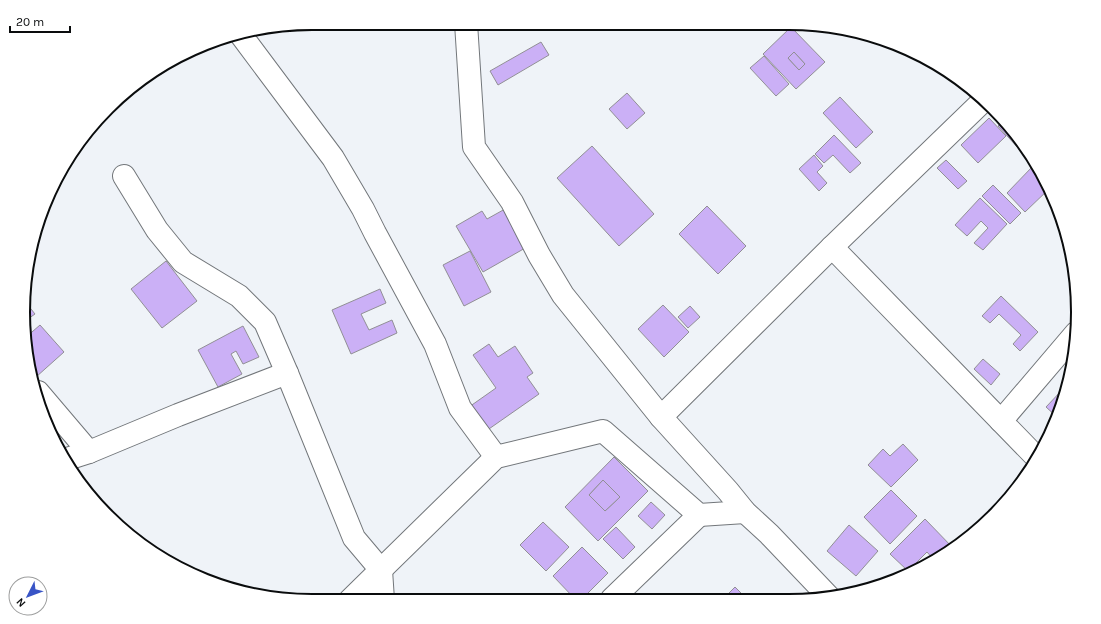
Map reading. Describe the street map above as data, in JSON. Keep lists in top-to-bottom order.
{
  "scale_bar": "20 m",
  "north": "bottom left"
}
